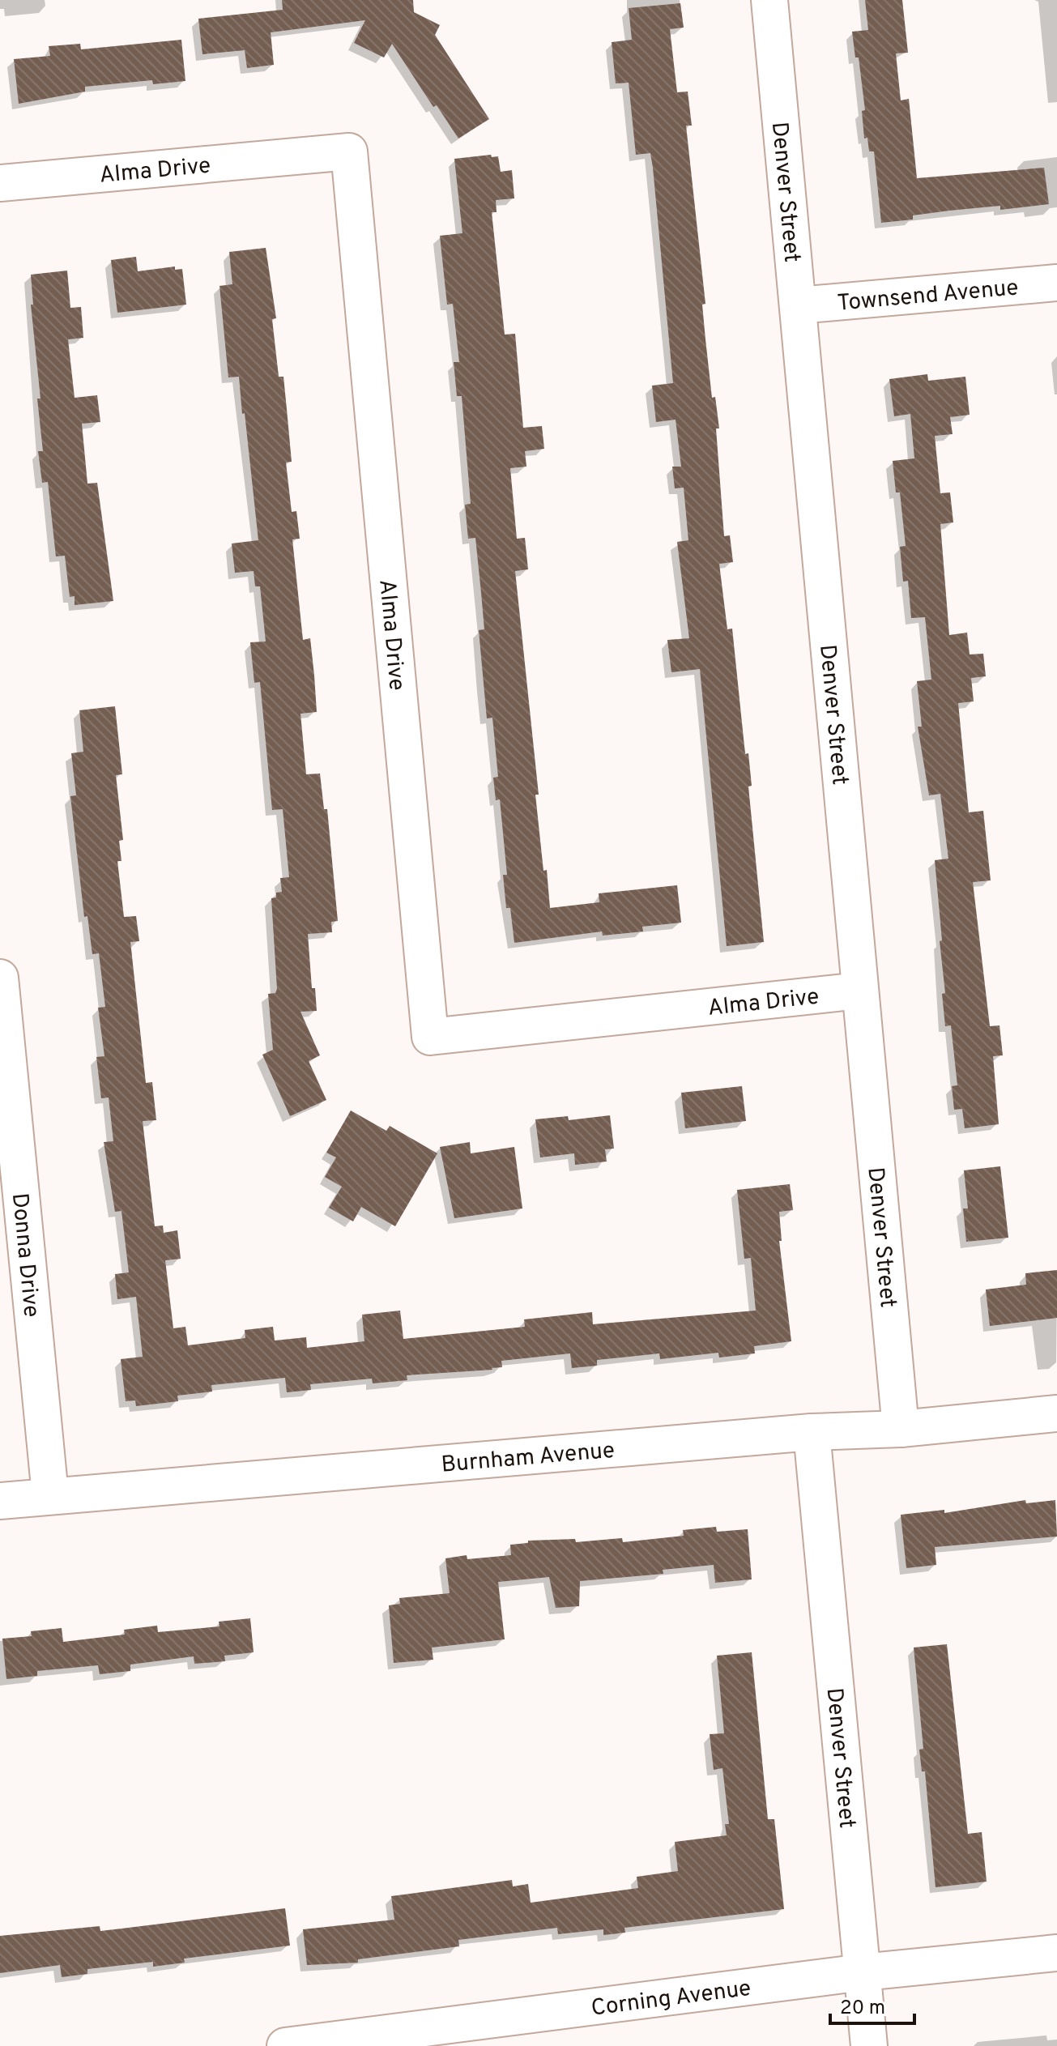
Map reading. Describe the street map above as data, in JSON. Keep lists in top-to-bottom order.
{
  "streets": {
    "street": [
      "Alma Drive",
      "Denver Street",
      "Townsend Avenue",
      "Donna Drive",
      "Burnham Avenue",
      "Corning Avenue"
    ]
  },
  "crossings": [
    ["Alma Drive", "Denver Street"],
    ["Denver Street", "Townsend Avenue"],
    ["Denver Street", "Burnham Avenue"],
    ["Denver Street", "Corning Avenue"],
    ["Donna Drive", "Burnham Avenue"]
  ],
  "scale_bar": "20 m"
}
